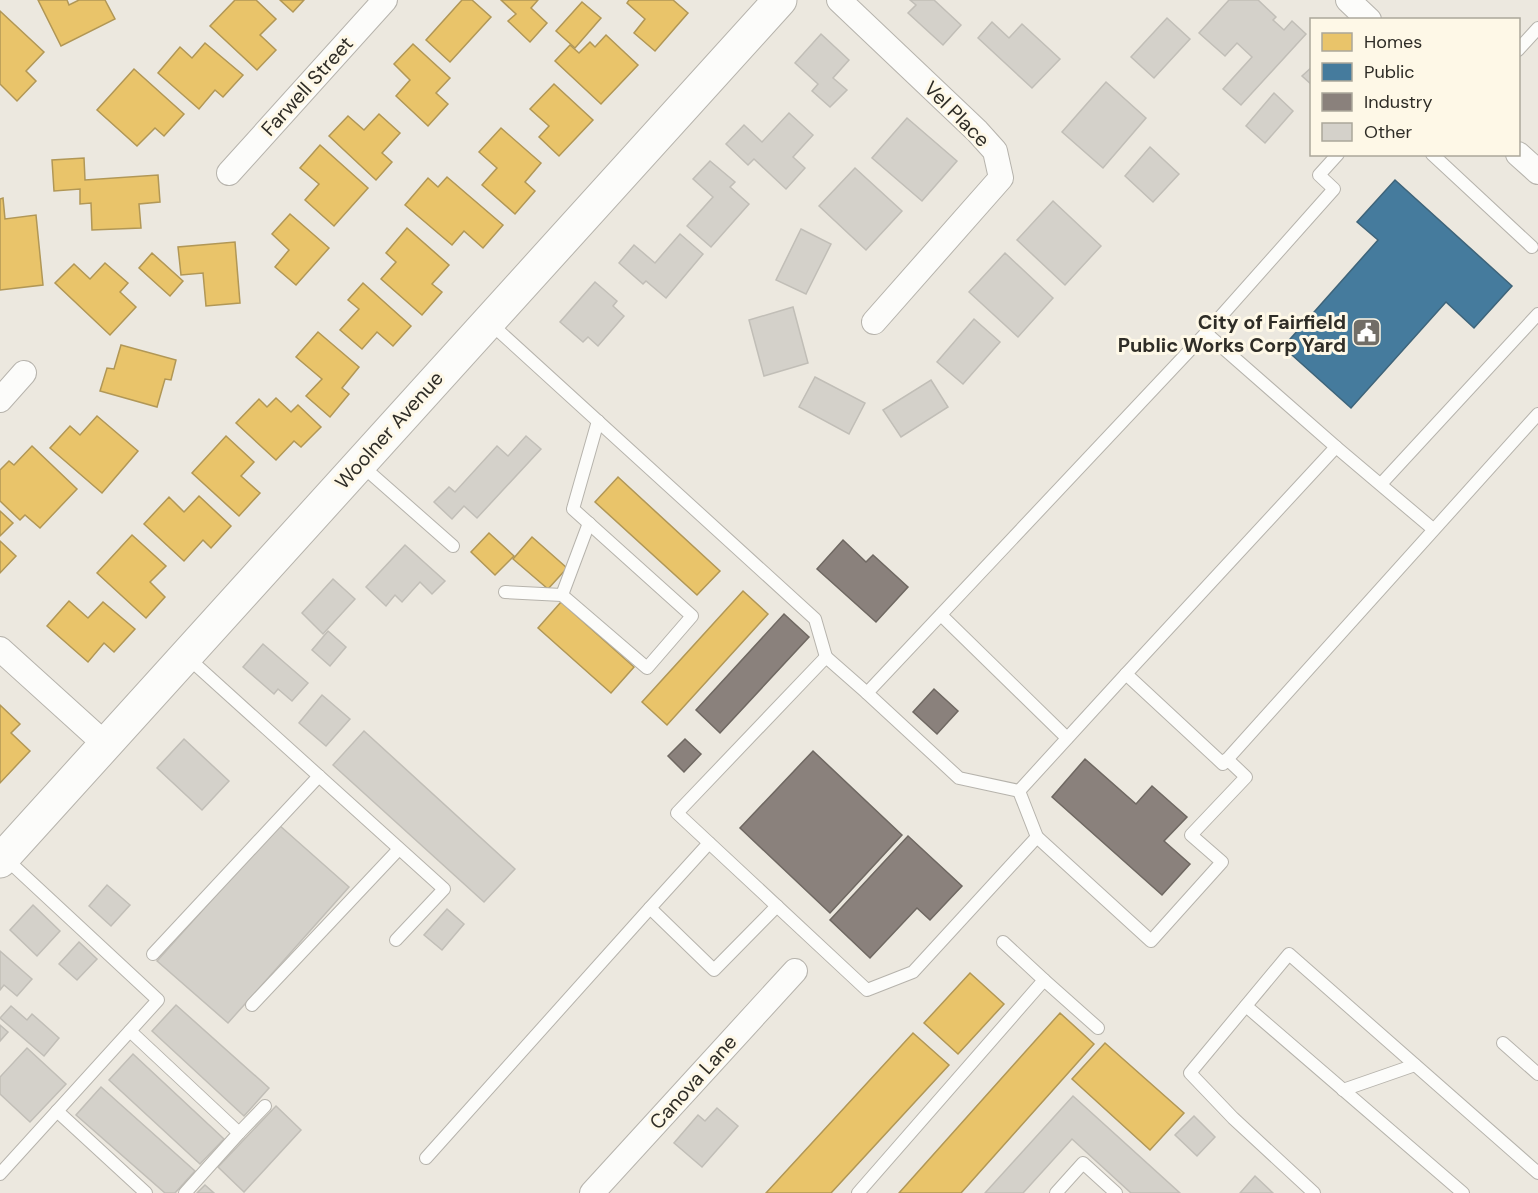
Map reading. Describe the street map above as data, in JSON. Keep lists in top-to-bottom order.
{
  "streets": {
    "street": [
      "Farwell Street",
      "Vel Place",
      "Woolner Avenue",
      "Canova Lane"
    ]
  },
  "places": {
    "public building": ["City of Fairfield Public Works Corp Yard"]
  },
  "legend": [
    "Homes",
    "Public",
    "Industry",
    "Other"
  ]
}
